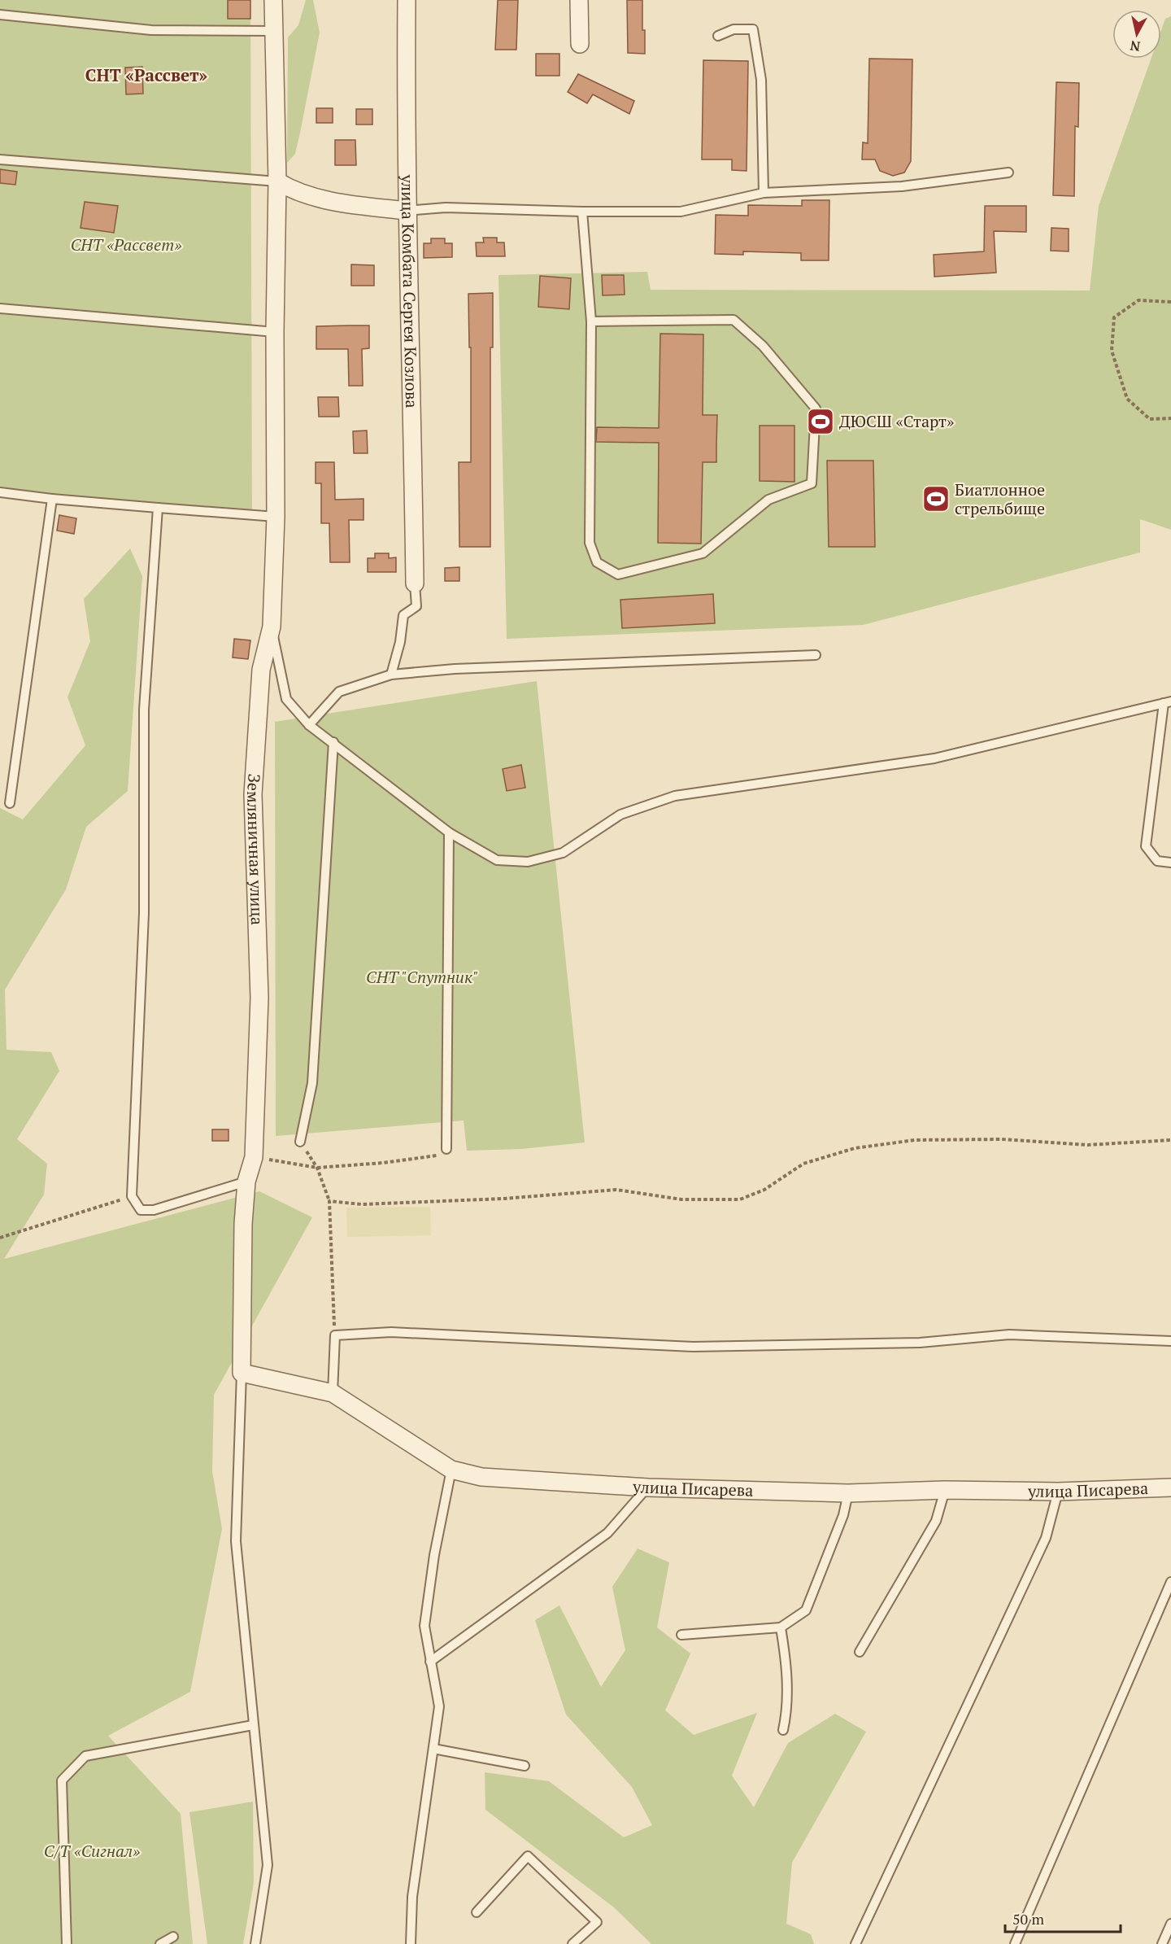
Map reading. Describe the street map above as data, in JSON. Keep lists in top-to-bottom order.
{
  "streets": {
    "street": ["улица Комбата Сергея Козлова", "Земляничная улица", "улица Писарева"]
  },
  "crossings": [
    ["Земляничная улица", "улица Писарева"]
  ],
  "districts": ["СНТ «Рассвет»"],
  "parks": ["СНТ «Рассвет»", "СНТ \"Спутник\"", "С/Т «Сигнал»"],
  "places": {
    "sports": ["ДЮСШ «Старт»", "Биатлонное стрельбище"]
  },
  "scale_bar": "50 m",
  "north": "bottom"
}
